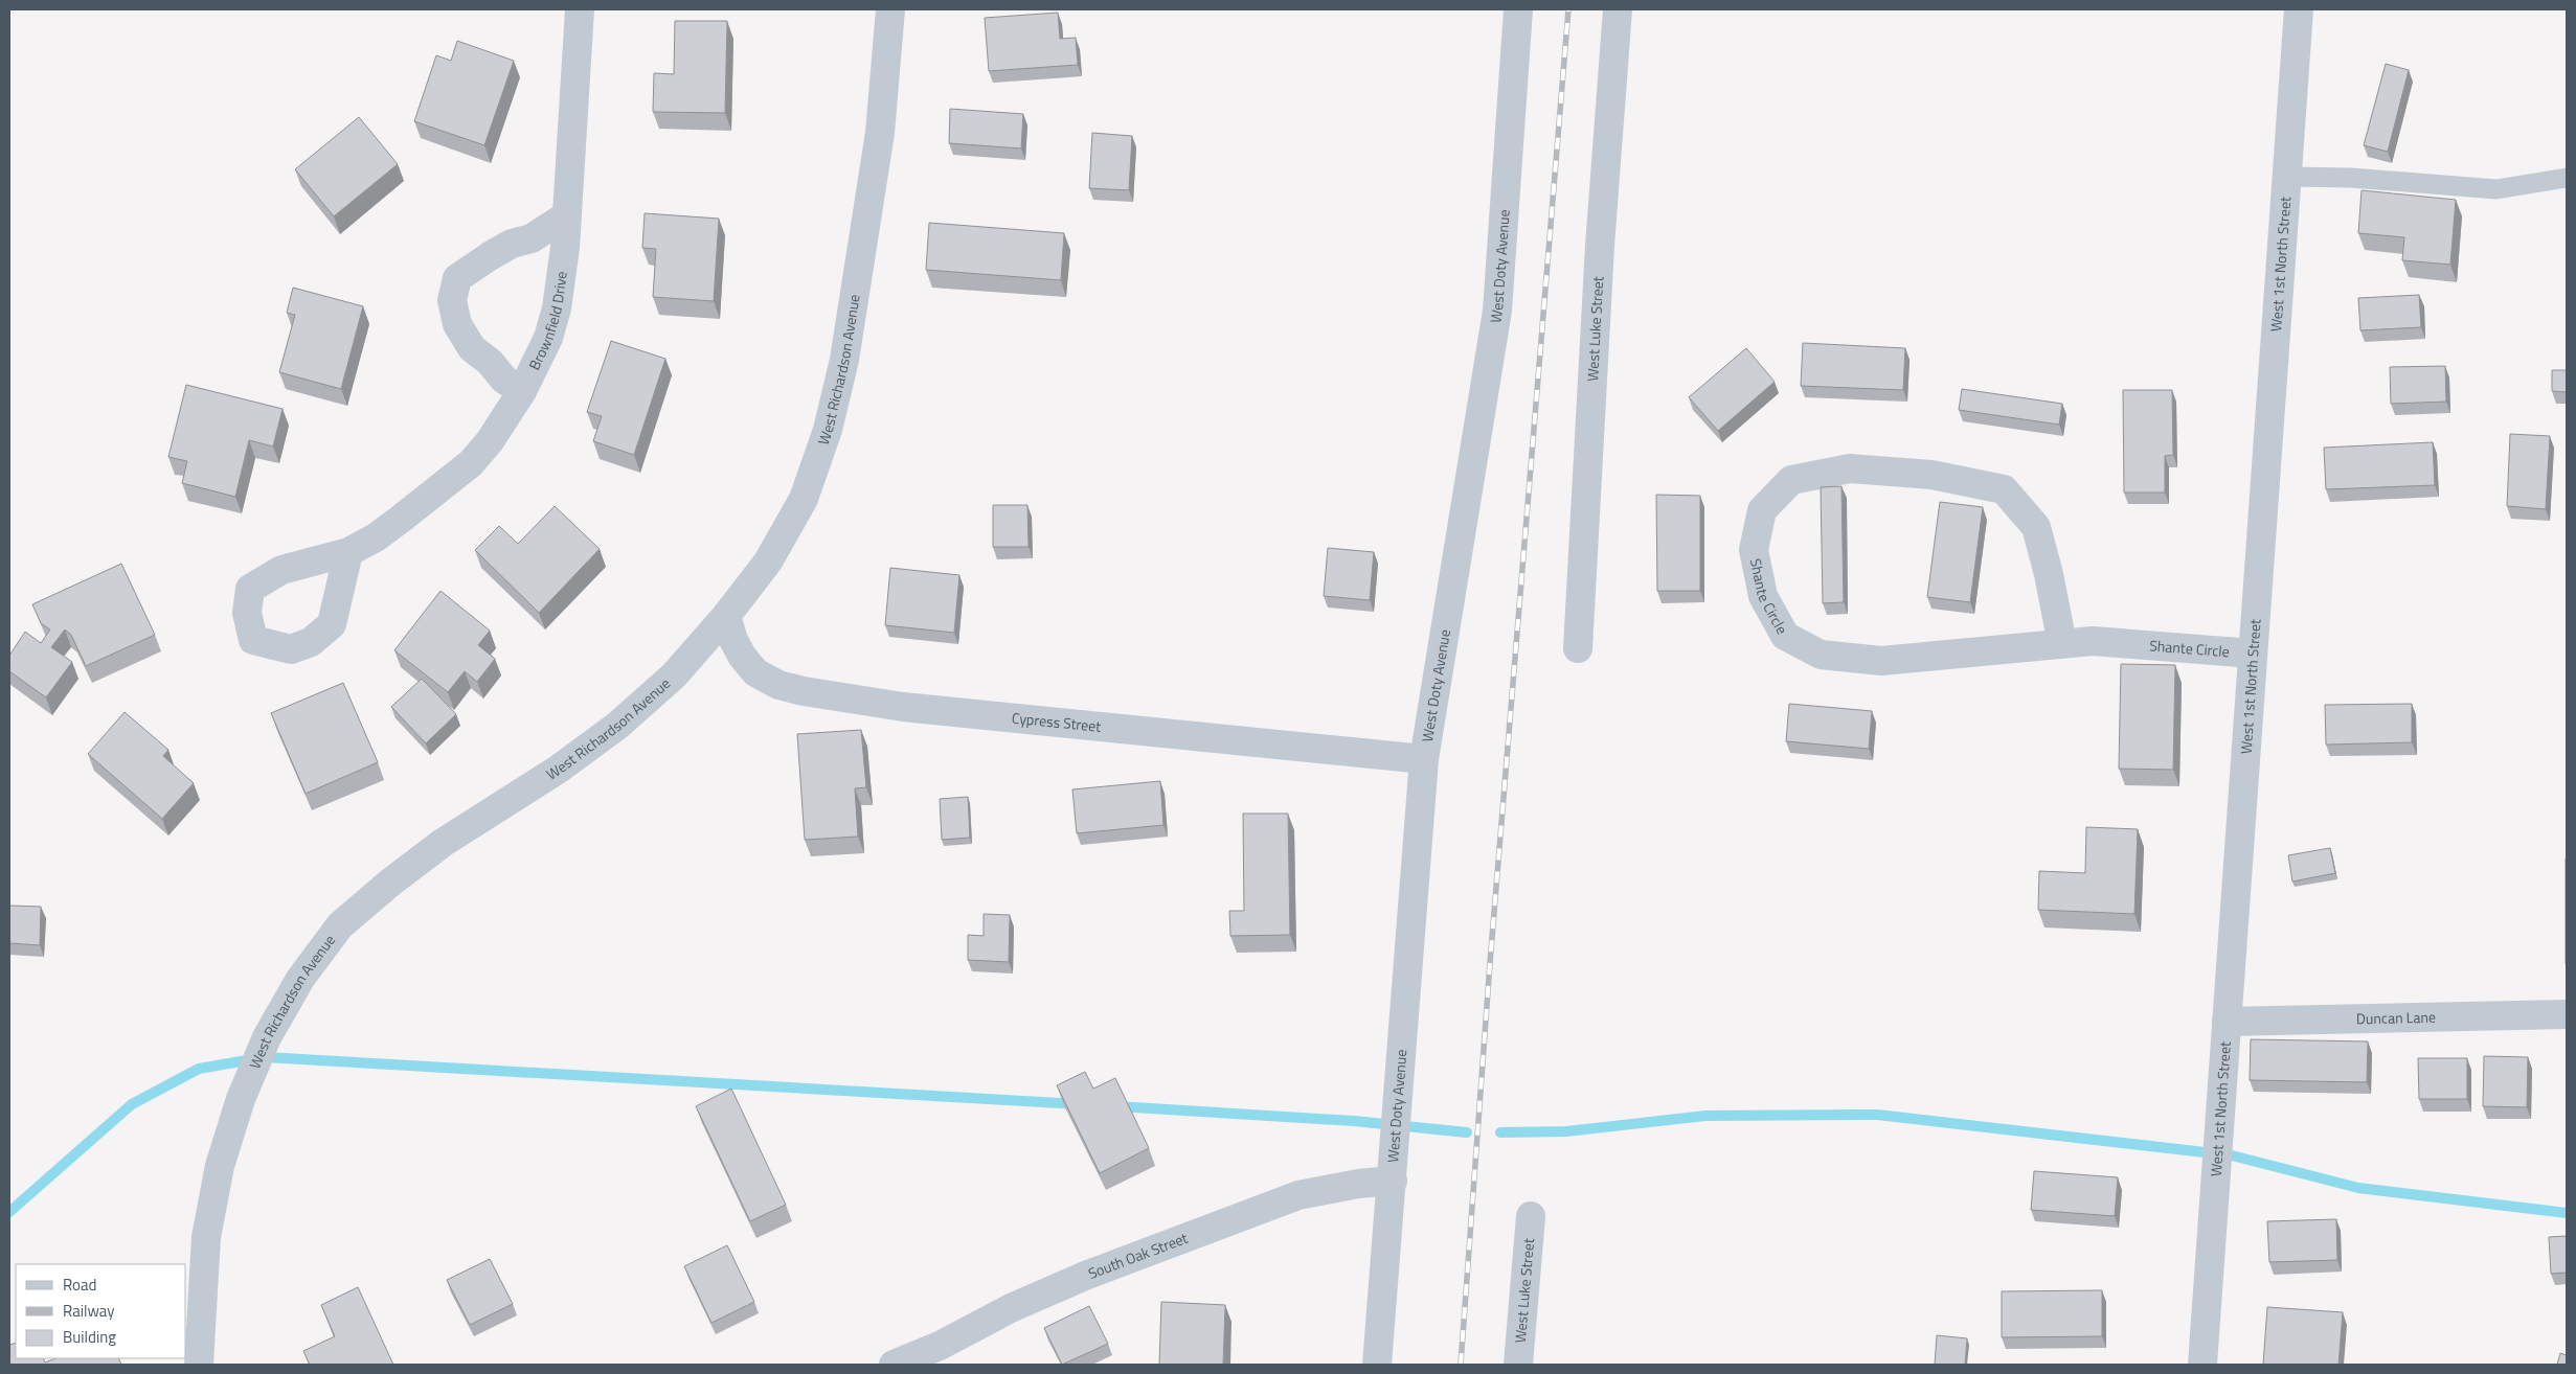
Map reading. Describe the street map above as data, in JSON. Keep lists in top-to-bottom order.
{
  "streets": {
    "street": [
      "West 1st North Street",
      "West Doty Avenue",
      "Brownfield Drive",
      "West Luke Street",
      "West Richardson Avenue",
      "Shante Circle",
      "Cypress Street",
      "Duncan Lane",
      "South Oak Street"
    ]
  },
  "crossings": [
    ["West 1st North Street", "Shante Circle"],
    ["West 1st North Street", "Duncan Lane"],
    ["West Doty Avenue", "Cypress Street"],
    ["West Doty Avenue", "South Oak Street"],
    ["West Richardson Avenue", "Cypress Street"]
  ],
  "legend": ["Road", "Railway", "Building"]
}
